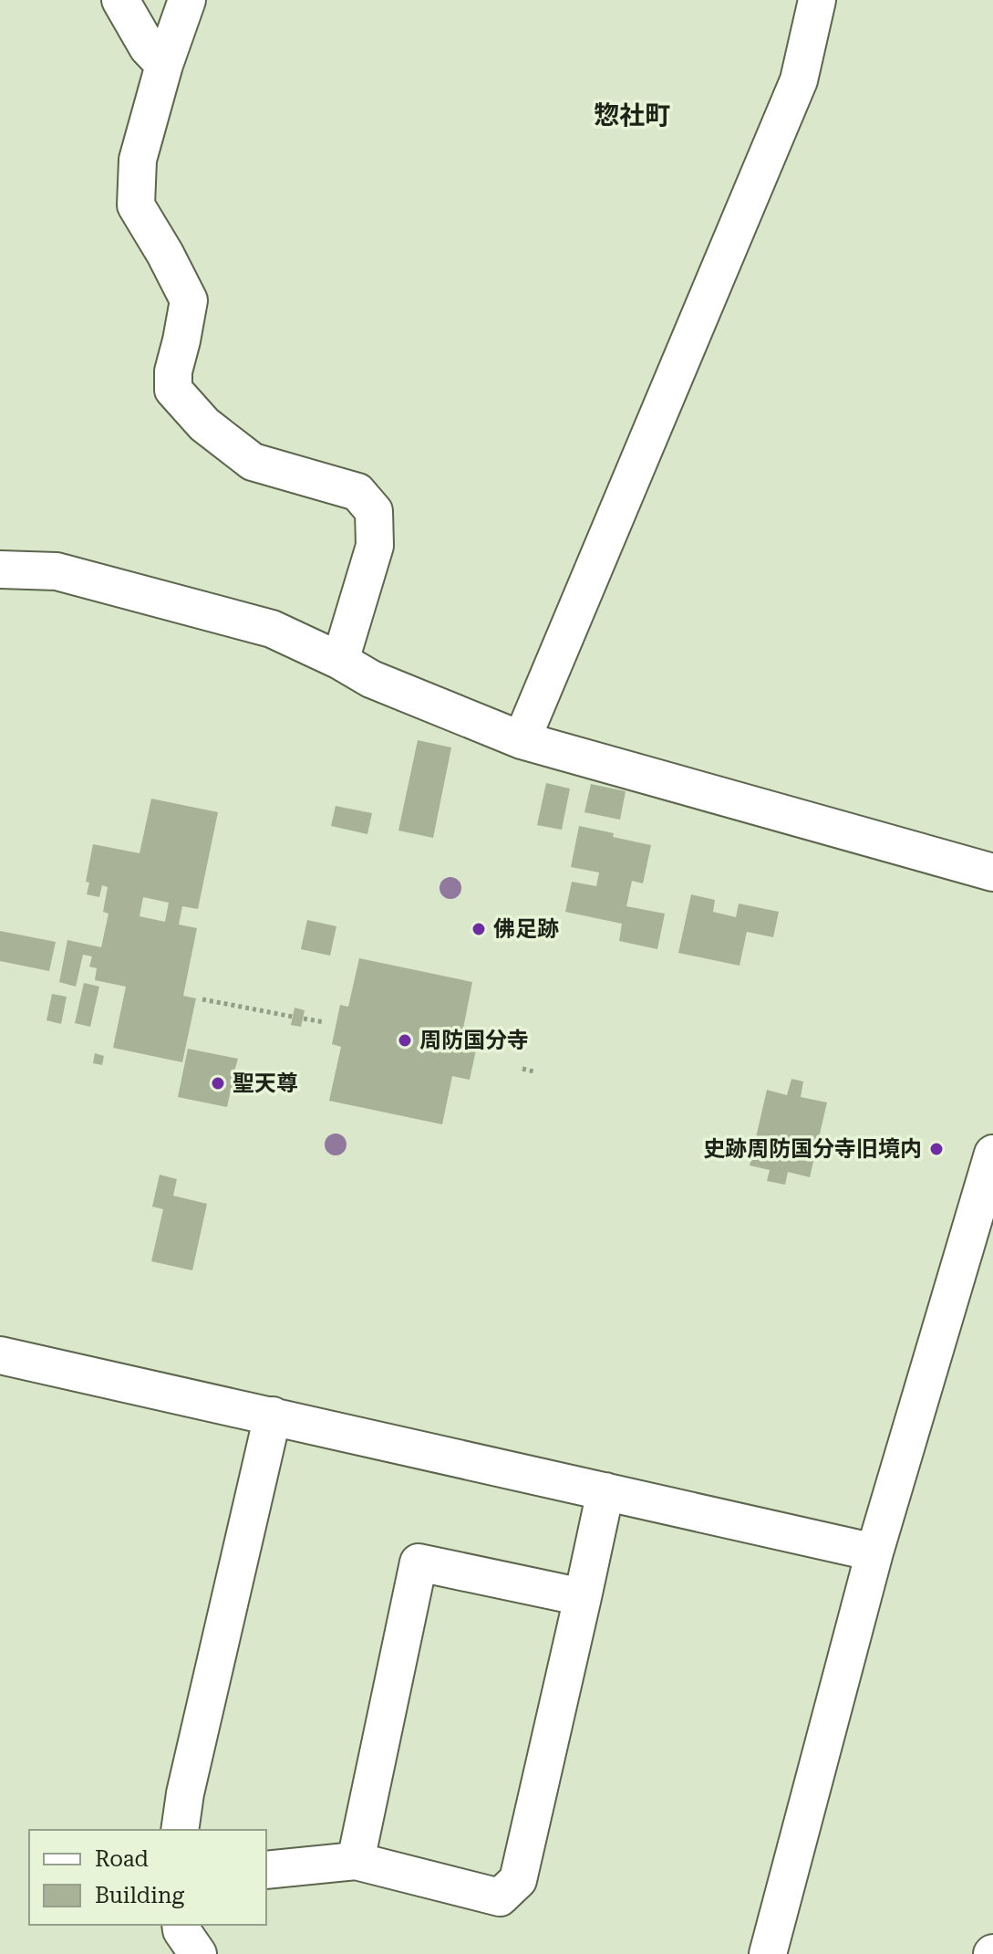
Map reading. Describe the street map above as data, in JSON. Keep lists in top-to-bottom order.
{
  "districts": ["惣社町"],
  "places": [
    "佛足跡",
    "周防国分寺",
    "聖天尊",
    "史跡周防国分寺旧境内"
  ],
  "legend": ["Road", "Building"]
}
